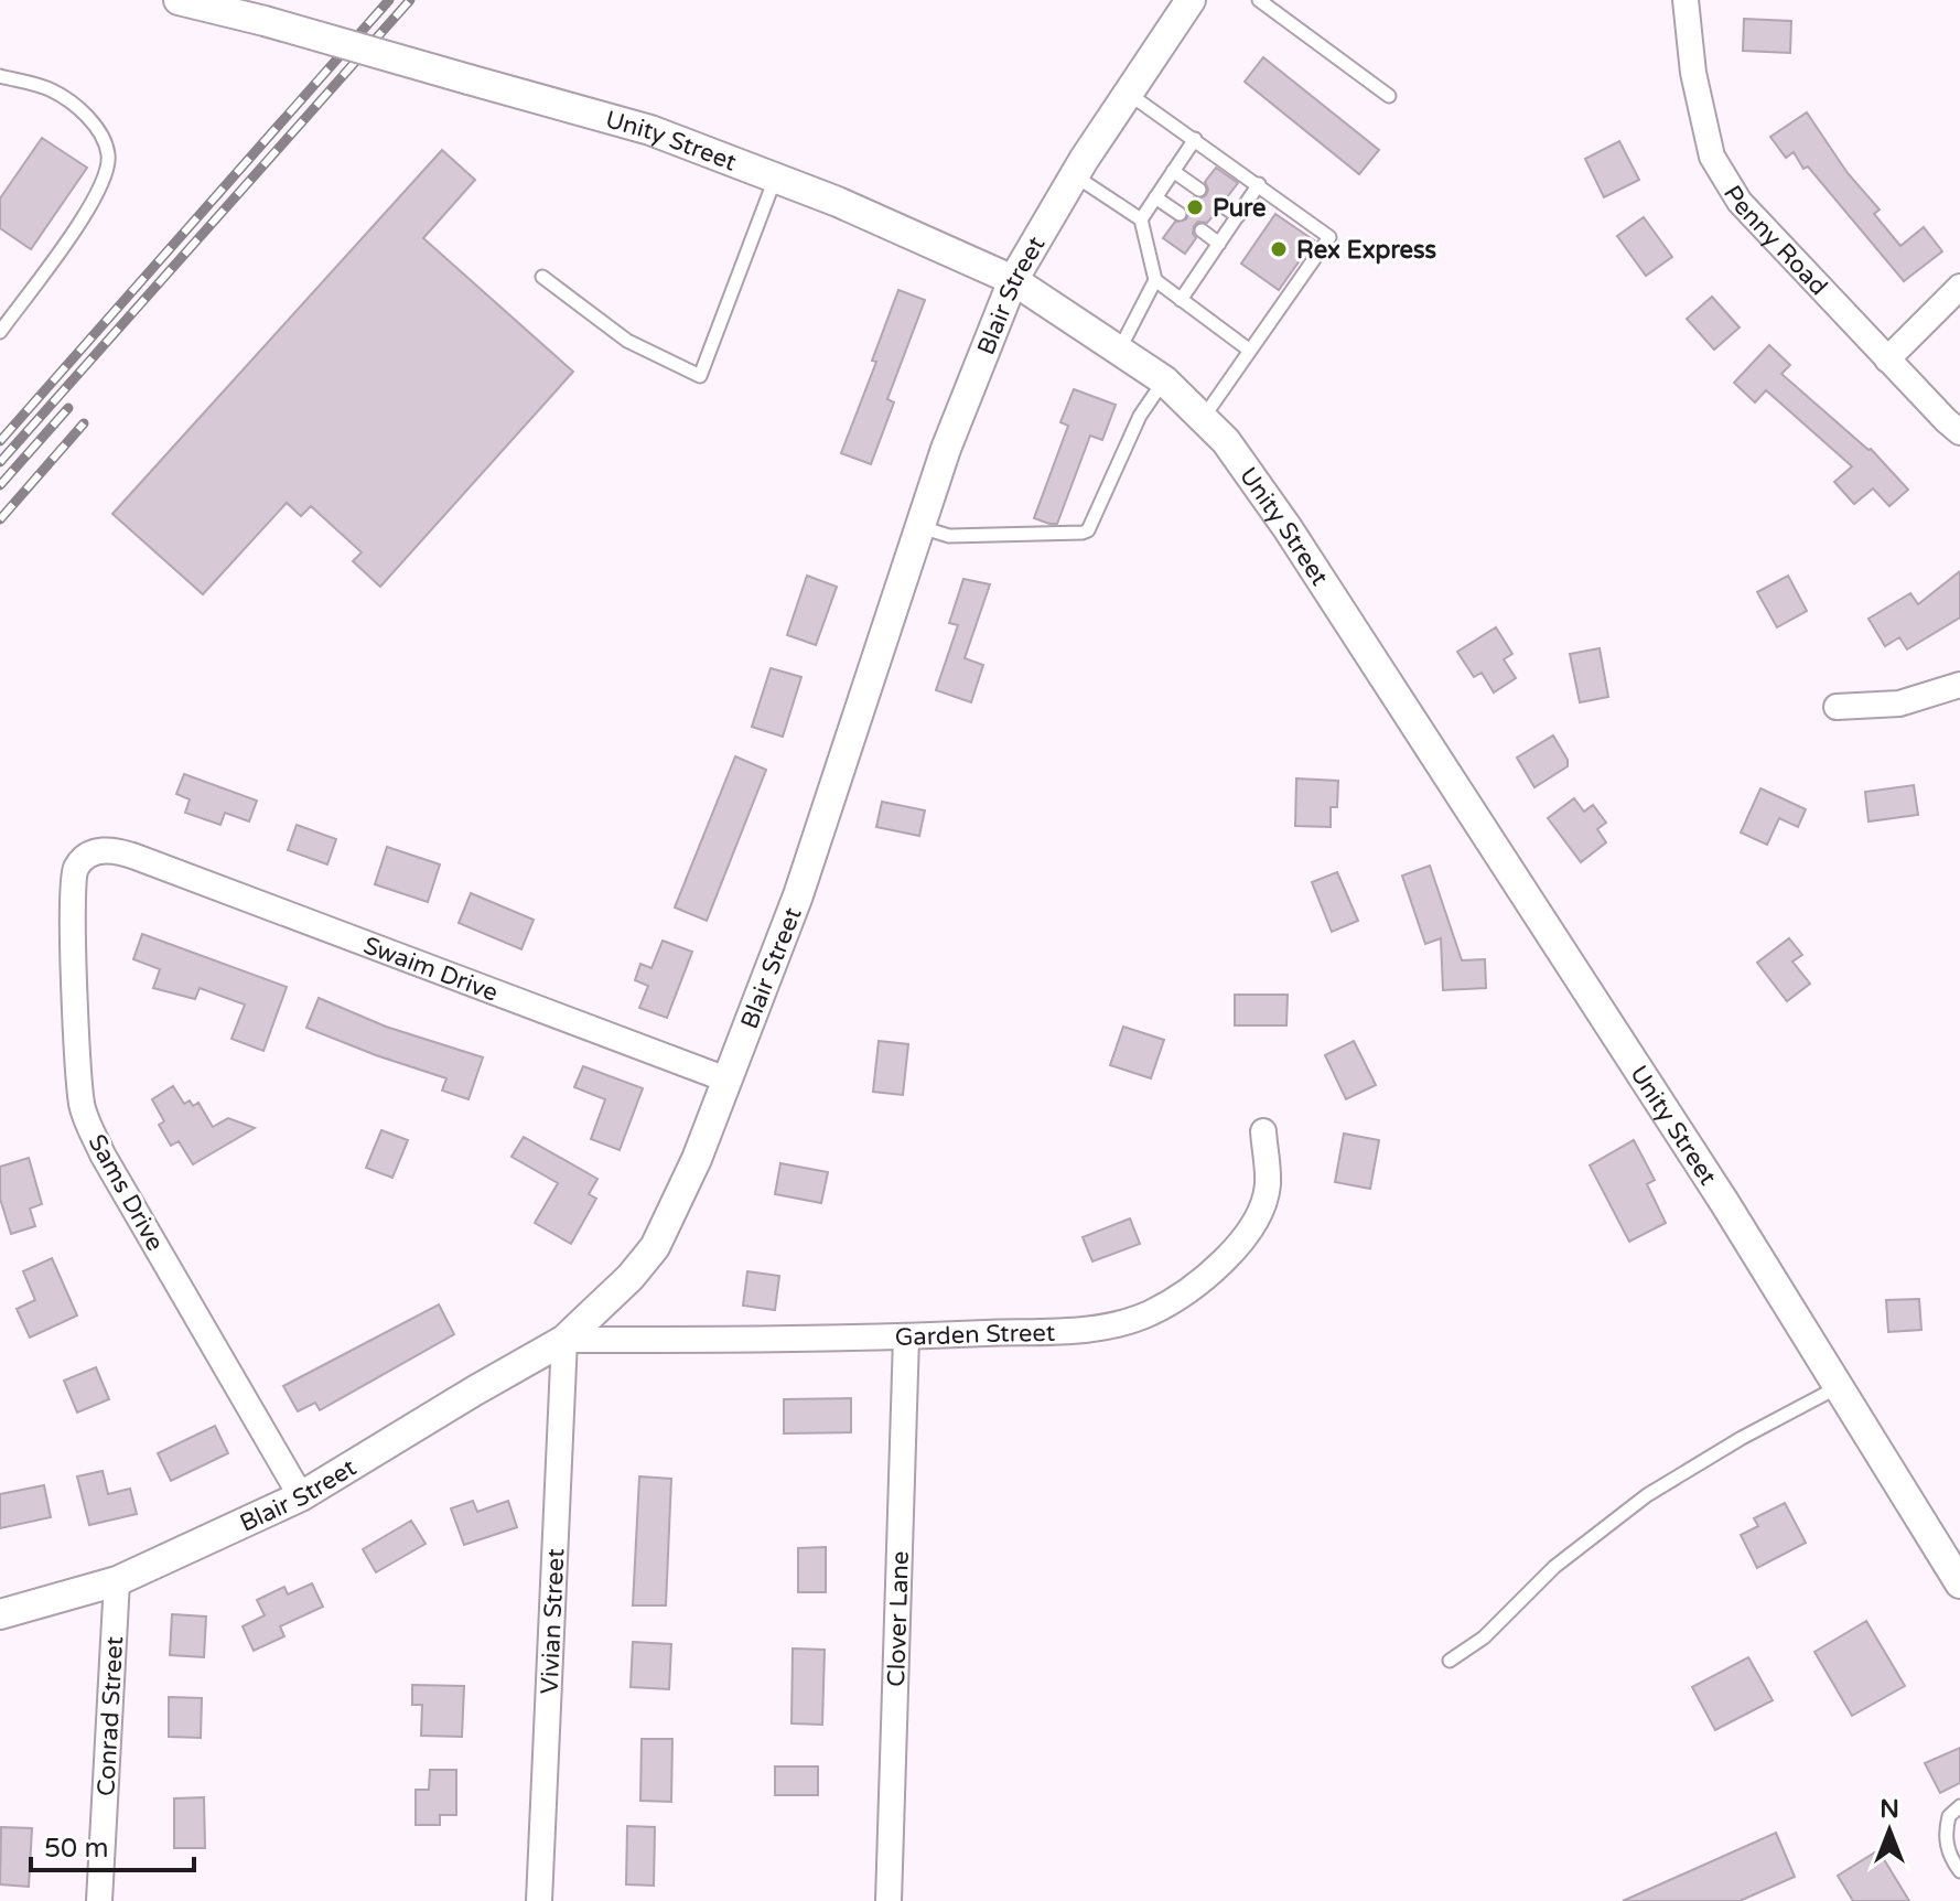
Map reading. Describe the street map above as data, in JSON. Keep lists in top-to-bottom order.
{
  "streets": {
    "street": [
      "Unity Street",
      "Penny Road",
      "Blair Street",
      "Swaim Drive",
      "Sams Drive",
      "Garden Street",
      "Clover Lane",
      "Vivian Street",
      "Conrad Street"
    ]
  },
  "crossings": [
    ["Unity Street", "Blair Street"],
    ["Blair Street", "Swaim Drive"],
    ["Blair Street", "Sams Drive"],
    ["Blair Street", "Garden Street"],
    ["Blair Street", "Vivian Street"],
    ["Blair Street", "Conrad Street"],
    ["Swaim Drive", "Sams Drive"],
    ["Garden Street", "Clover Lane"],
    ["Garden Street", "Vivian Street"]
  ],
  "places": ["Pure", "Rex Express"],
  "scale_bar": "50 m",
  "north": "top"
}
